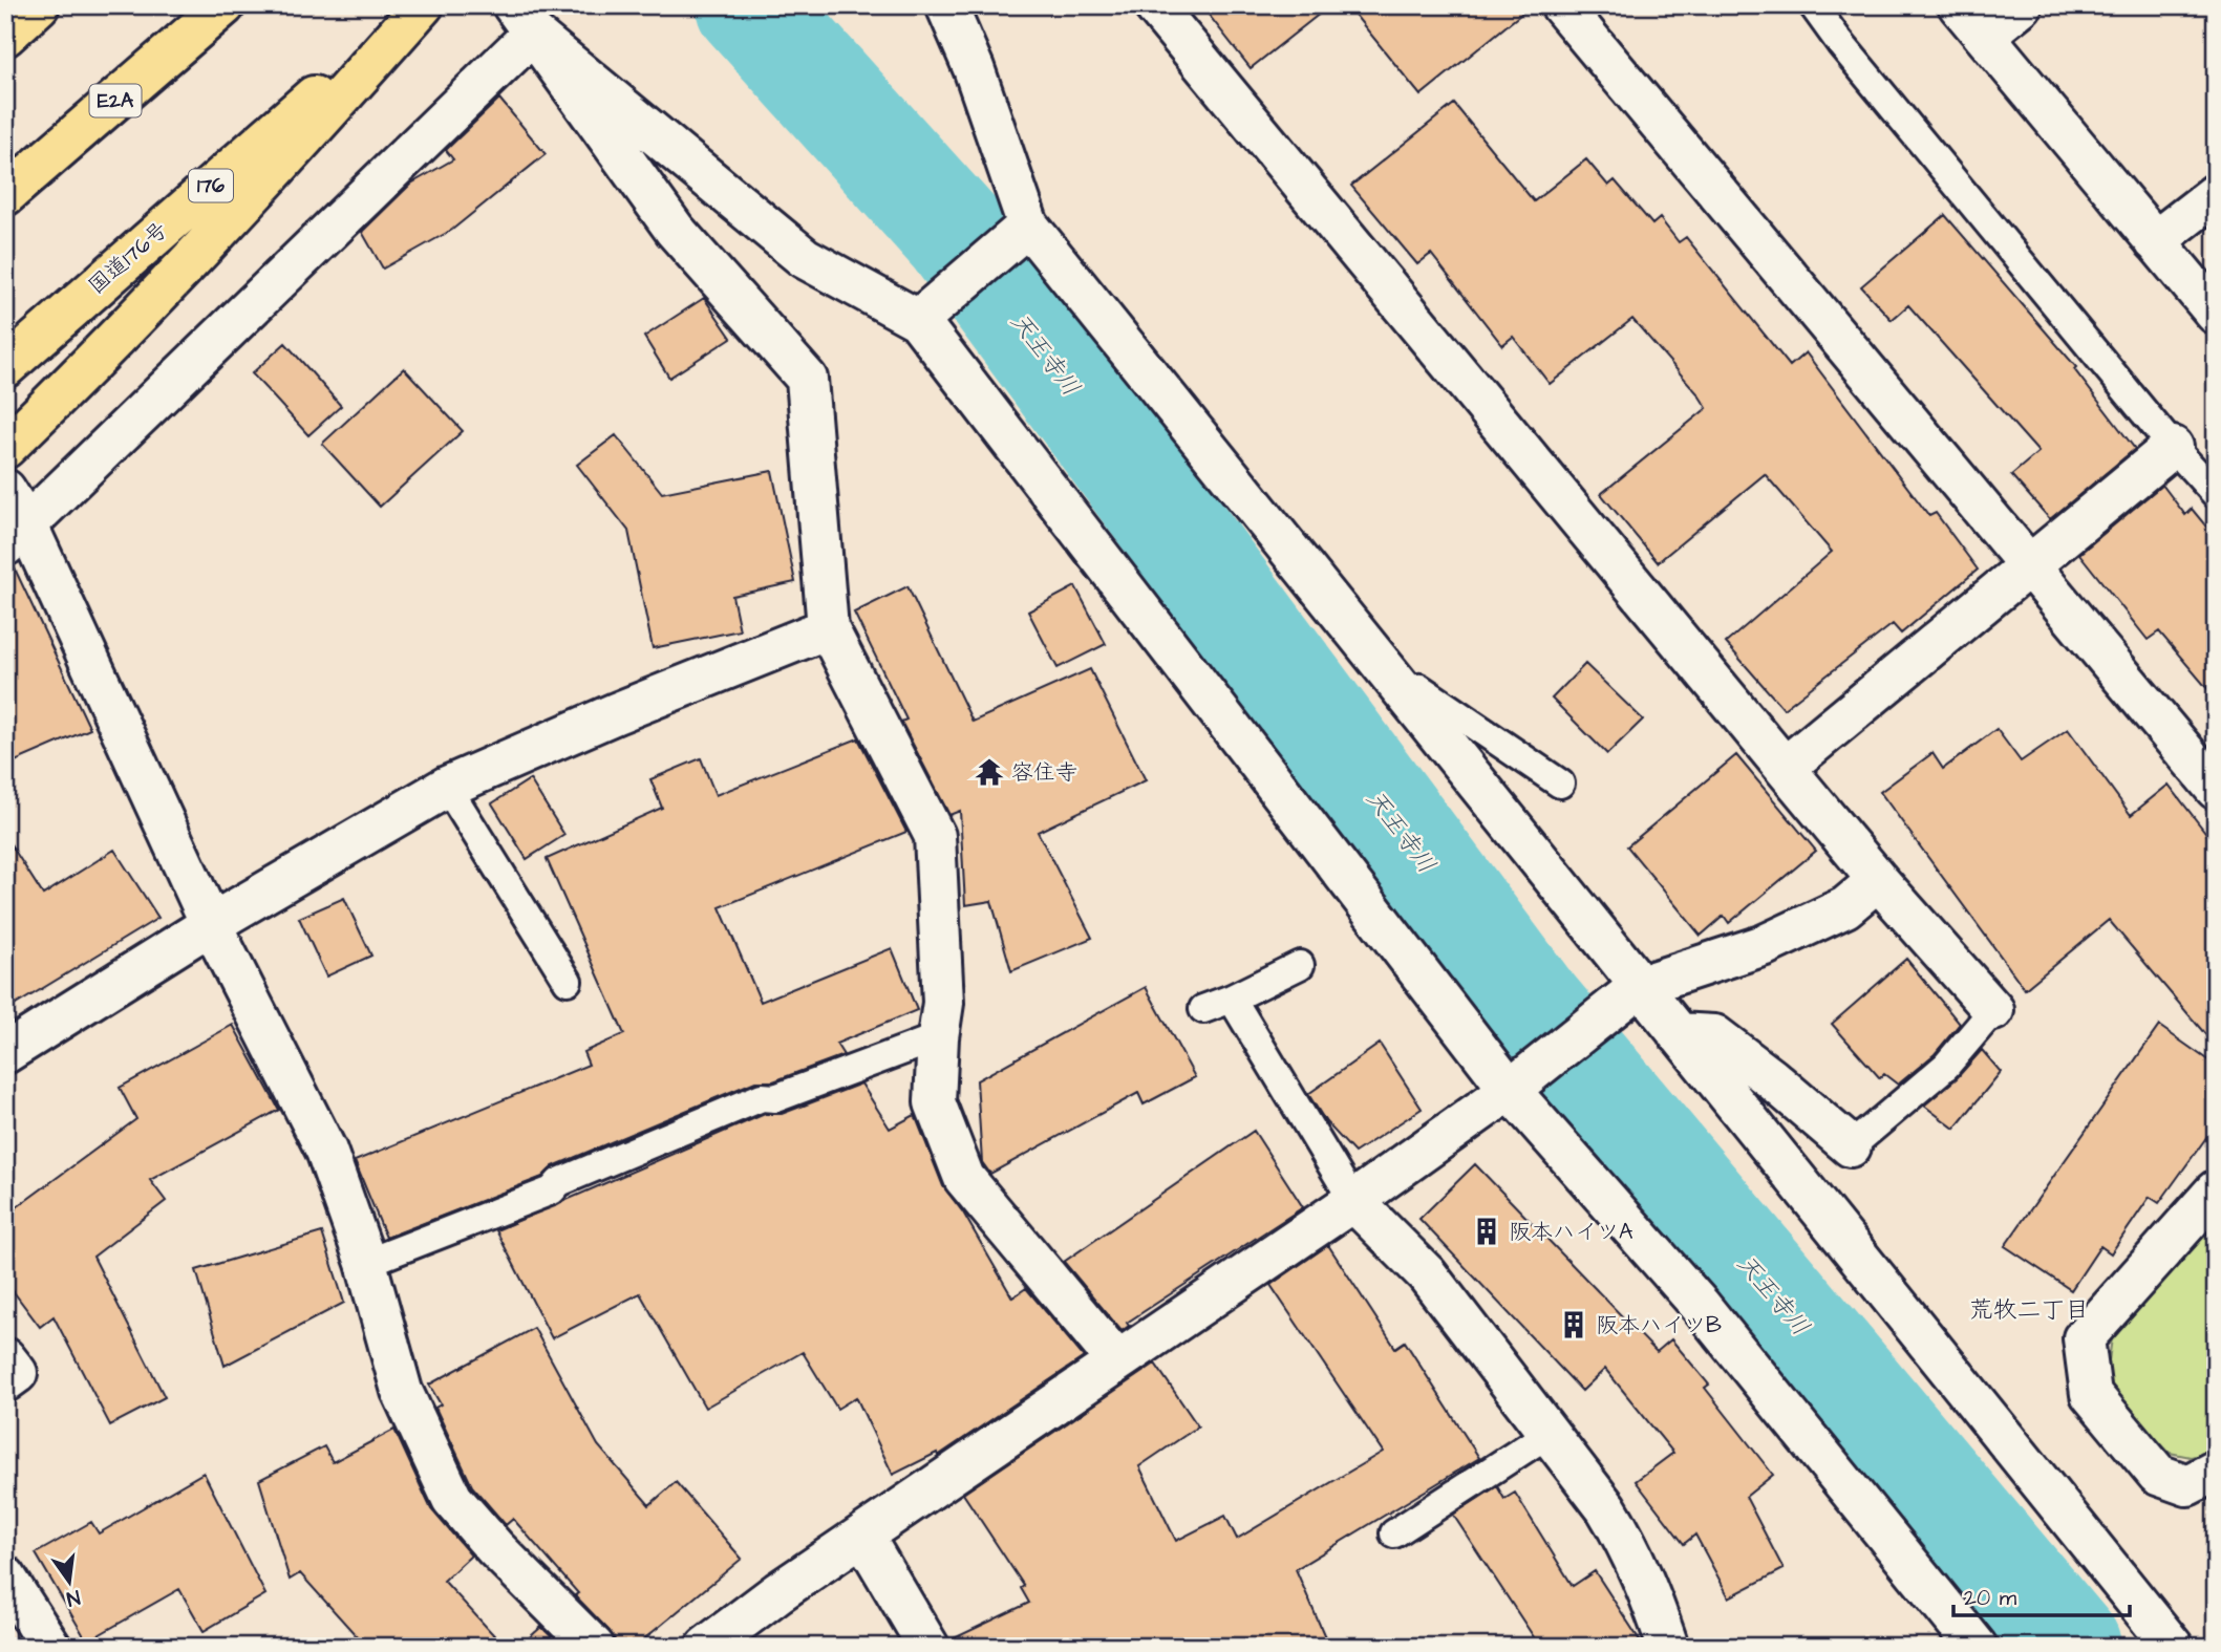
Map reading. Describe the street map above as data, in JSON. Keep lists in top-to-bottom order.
{
  "streets": {
    "highway": ["E2A", "176", "国道176号"]
  },
  "districts": ["荒牧二丁目"],
  "water": ["天王寺川"],
  "places": {
    "temple": ["容住寺"],
    "building": ["阪本ハイツA", "阪本ハイツB"]
  },
  "scale_bar": "20 m",
  "north": "bottom"
}
